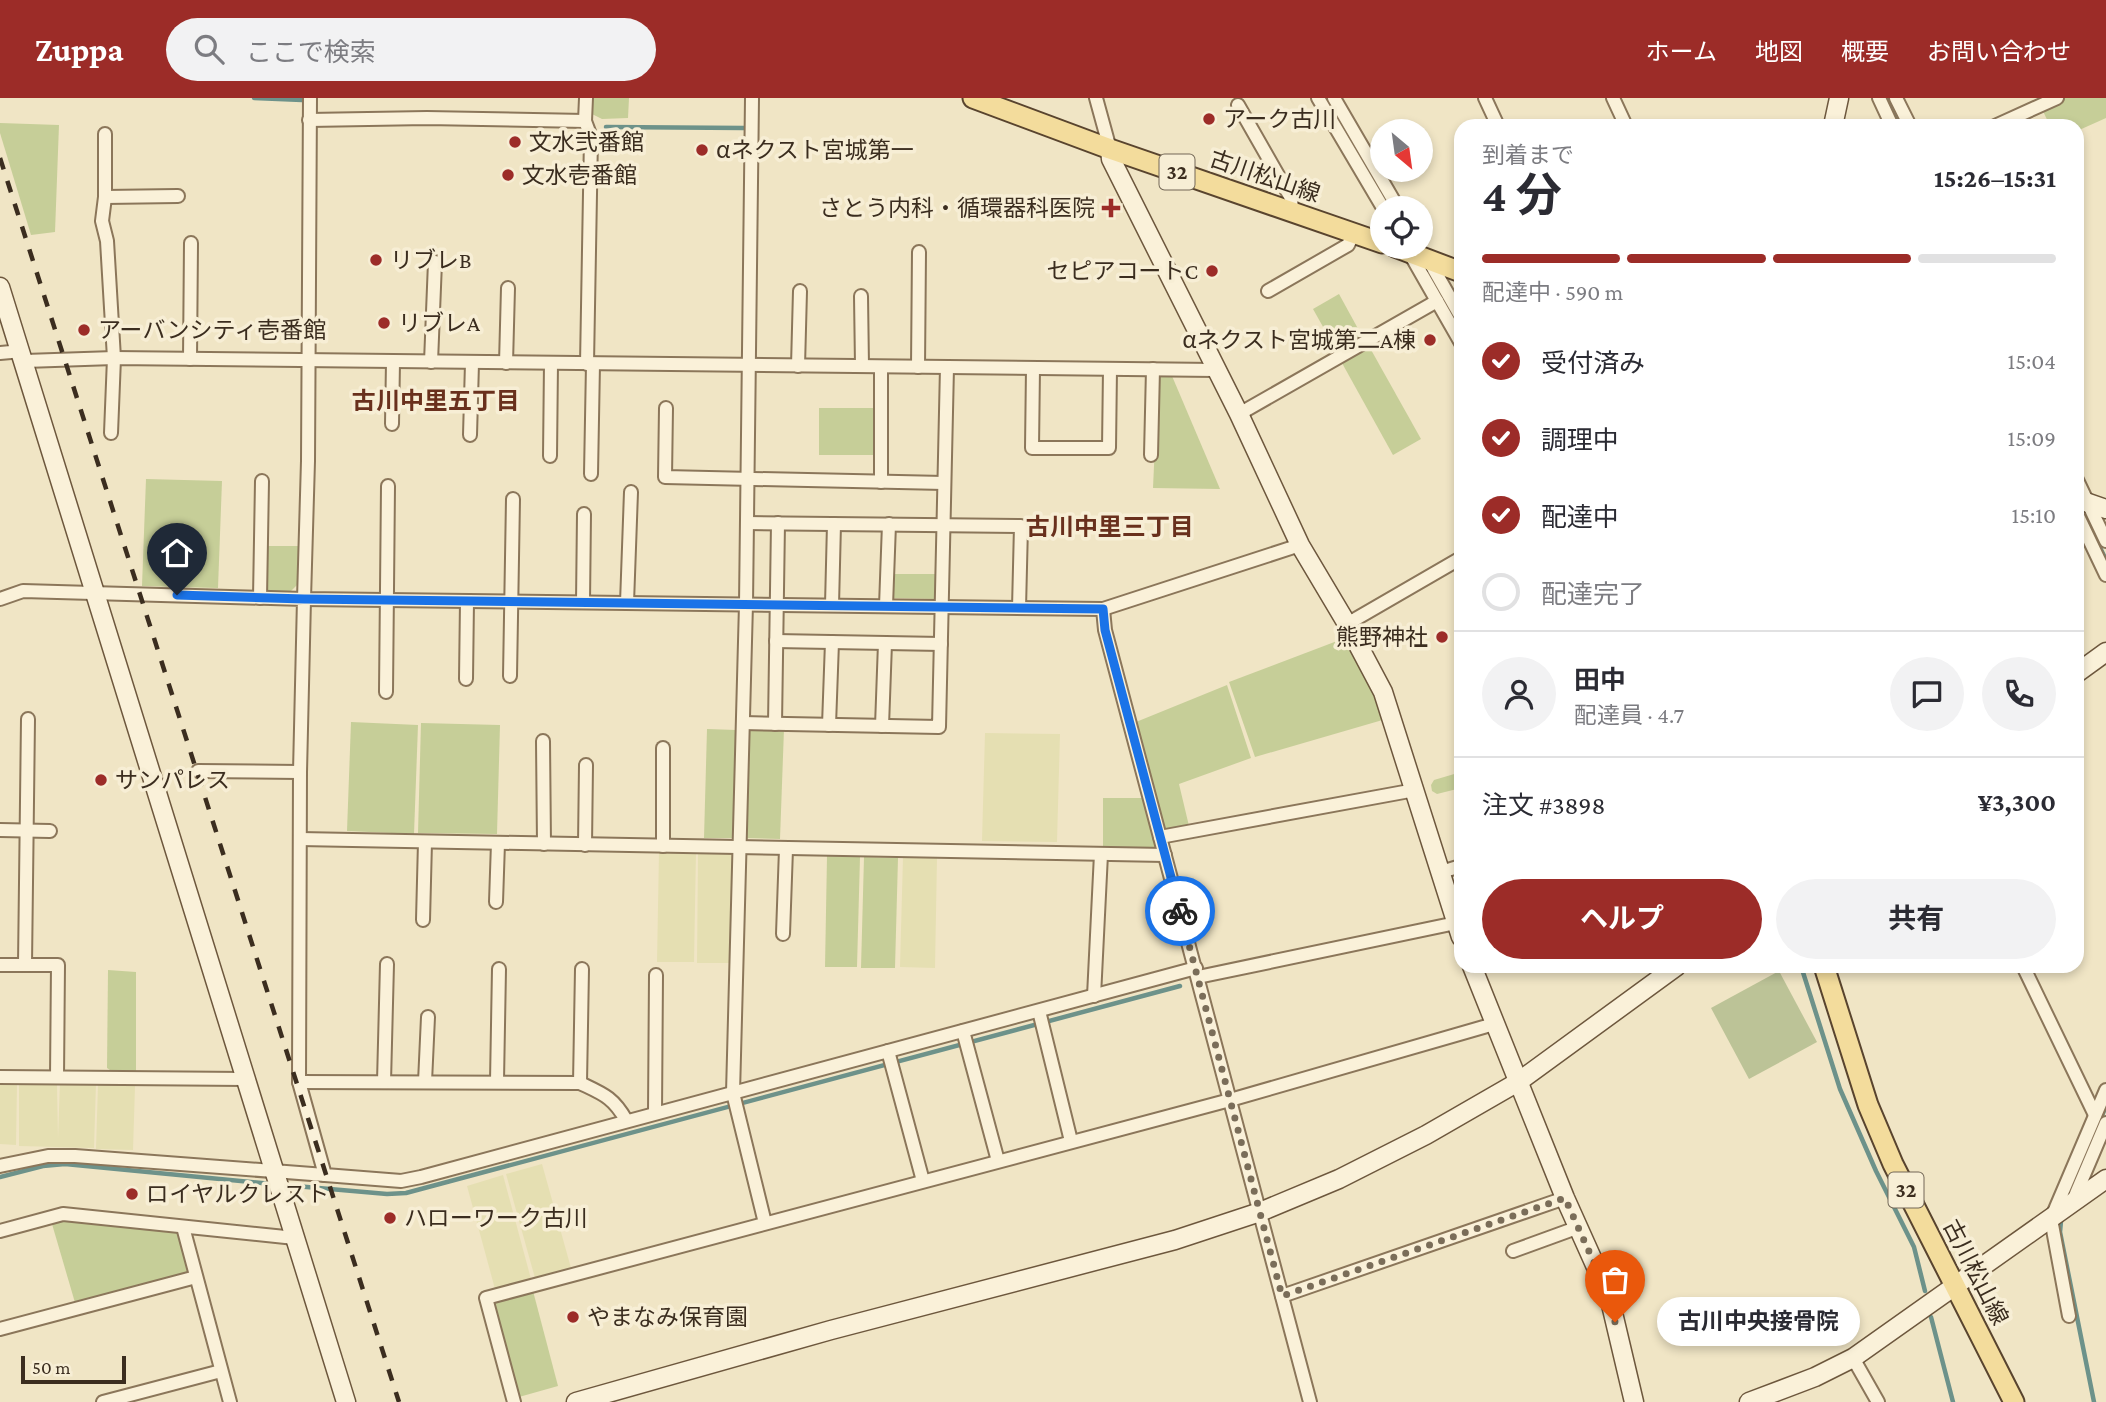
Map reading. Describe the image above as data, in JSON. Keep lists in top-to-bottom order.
{
  "streets": {
    "main road": ["32", "古川松山線"]
  },
  "districts": ["古川中里五丁目", "古川中里三丁目"],
  "places": {
    "other": [
      "アーク古川",
      "文水弐番館",
      "αネクスト宮城第一",
      "文水壱番館",
      "リブレB",
      "セピアコートC",
      "リブレA",
      "アーバンシティ壱番館",
      "αネクスト宮城第二A棟",
      "熊野神社",
      "サンパレス",
      "ロイヤルクレスト",
      "ハローワーク古川",
      "やまなみ保育園",
      "古川中央接骨院"
    ],
    "health": ["さとう内科・循環器科医院"]
  },
  "scale_bar": "50 m",
  "north": "bottom right",
  "page": {
    "header": "Zuppa",
    "search": "ここで検索",
    "nav": [
      "ホーム",
      "地図",
      "概要",
      "お問い合わせ"
    ],
    "heading": ["4 分", "到着まで", "15:26–15:31"],
    "panel": [
      "田中",
      "配達員 · 4.7",
      "注文 #3898",
      "¥3,300"
    ],
    "bar": "配達中 · 590 m",
    "list": [
      ["受付済み", "15:04"],
      ["調理中", "15:09"],
      ["配達中", "15:10"],
      "配達完了"
    ],
    "buttons": ["ヘルプ", "共有"],
    "bubble": "古川中央接骨院",
    "scale": "50 m"
  }
}
